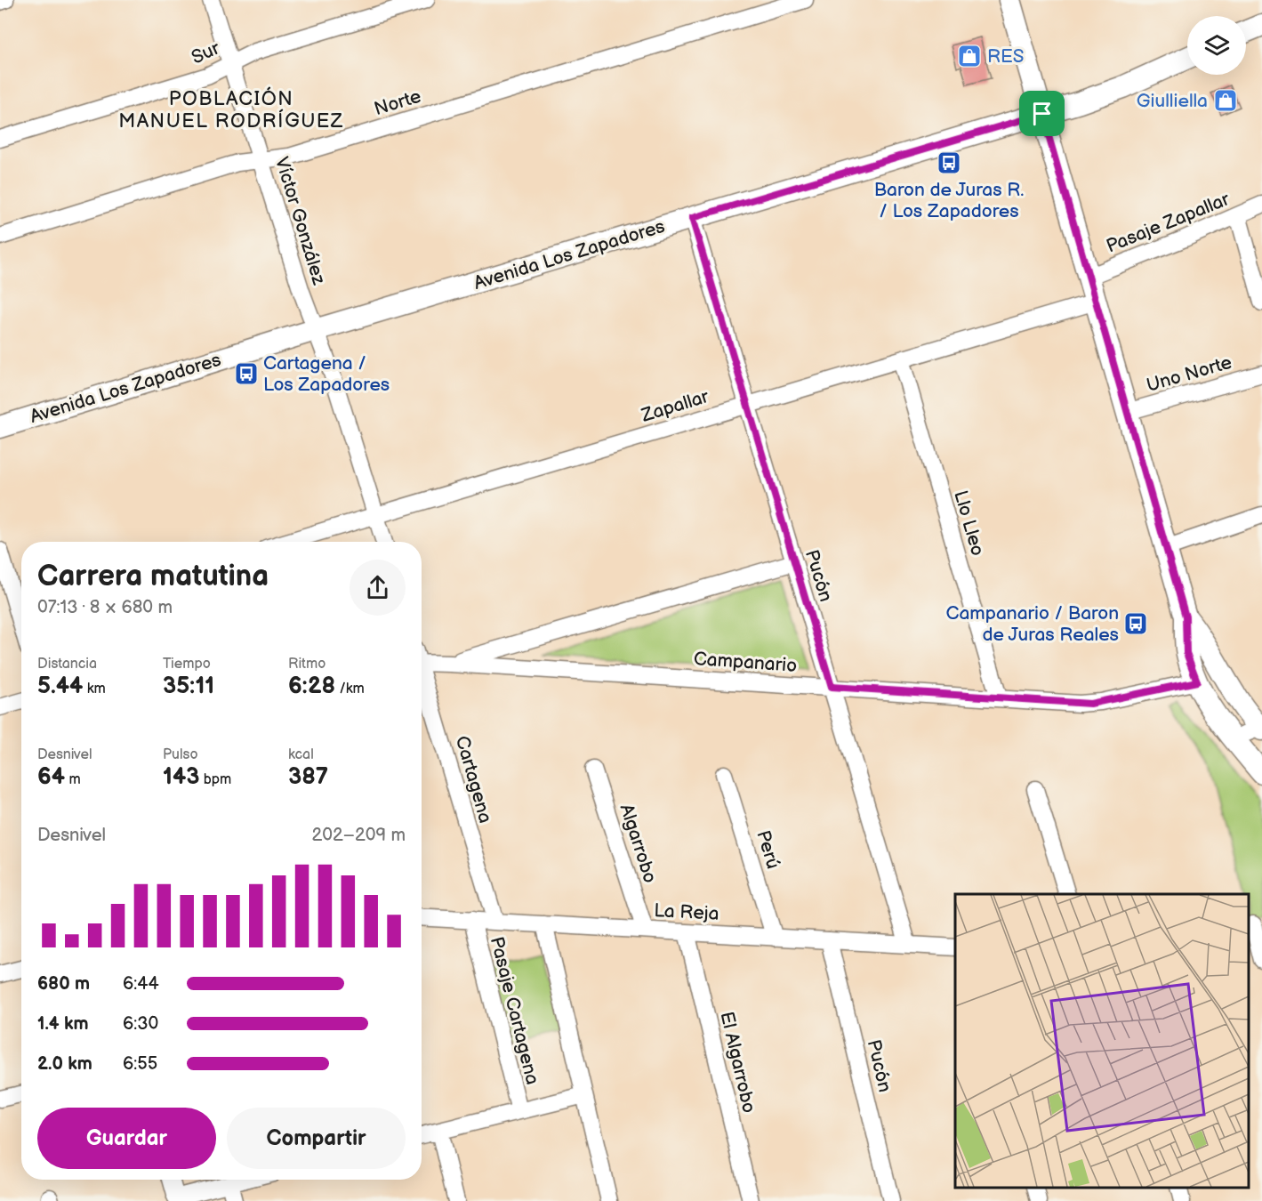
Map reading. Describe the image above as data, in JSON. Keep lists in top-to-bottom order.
{
  "streets": {
    "main road": ["Avenida Los Zapadores"],
    "street": [
      "Sur",
      "Norte",
      "Víctor González",
      "Pasaje Zapallar",
      "Uno Norte",
      "Zapallar",
      "Llo Lleo",
      "Pucón",
      "Campanario",
      "Cartagena",
      "Algarrobo",
      "Perú",
      "La Reja",
      "Pasaje Cartagena",
      "El Algarrobo"
    ]
  },
  "crossings": [
    ["Sur", "Víctor González"],
    ["Norte", "Víctor González"],
    ["Víctor González", "Avenida Los Zapadores"],
    ["Avenida Los Zapadores", "Pucón"],
    ["Zapallar", "Llo Lleo"],
    ["Zapallar", "Pucón"],
    ["Llo Lleo", "Campanario"],
    ["Pucón", "Campanario"],
    ["Pucón", "La Reja"],
    ["Cartagena", "La Reja"],
    ["Algarrobo", "La Reja"],
    ["Perú", "La Reja"],
    ["La Reja", "Pasaje Cartagena"],
    ["La Reja", "El Algarrobo"]
  ],
  "districts": ["POBLACIÓN MANUEL RODRÍGUEZ"],
  "places": {
    "shop": ["RES", "Giulliella"],
    "bus stop": ["Baron de Juras R. / Los Zapadores", "Cartagena / Los Zapadores", "Campanario / Baron de Juras Reales"]
  },
  "page": {
    "heading": ["Carrera matutina", "07:13 · 8 × 680 m"],
    "stats": [
      ["Distancia", "5.44 km"],
      ["Tiempo", "35:11"],
      ["Ritmo", "6:28 /km"],
      ["Desnivel", "64 m"],
      ["Pulso", "143 bpm"],
      ["kcal", "387"]
    ],
    "chart": ["Desnivel", "202–209 m"],
    "list": [
      {
        "name": "680 m",
        "note": "6:44"
      },
      {
        "name": "1.4 km",
        "note": "6:30"
      },
      {
        "name": "2.0 km",
        "note": "6:55"
      }
    ],
    "buttons": ["Guardar", "Compartir"]
  }
}
